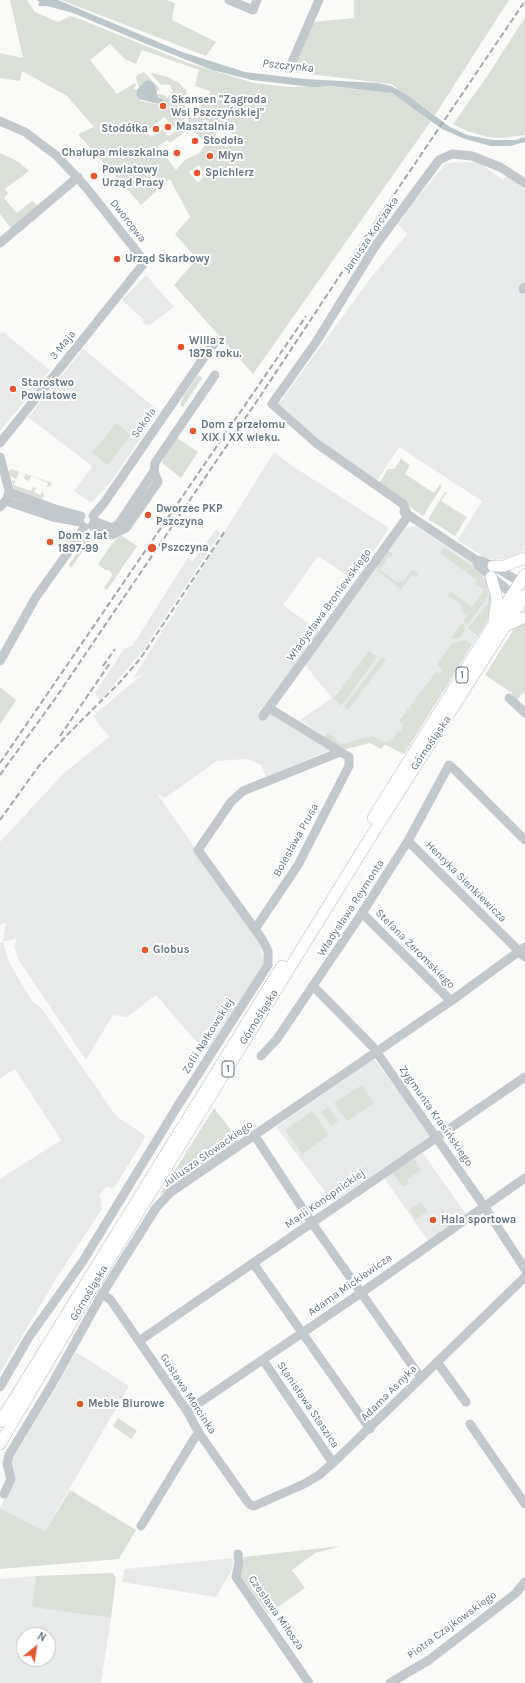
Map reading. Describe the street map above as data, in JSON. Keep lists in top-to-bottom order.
{
  "streets": {
    "main road": ["1", "Górnośląska"],
    "street": [
      "Dworcowa",
      "Janusza Korczaka",
      "3 Maja",
      "Sokoła",
      "Władysława Broniewskiego",
      "Bolesława Prusa",
      "Henryka Sienkiewicza",
      "Władysława Reymonta",
      "Stefana Żeromskiego",
      "Zofii Nałkowskiej",
      "Zygmunta Krasińskiego",
      "Juliusza Słowackiego",
      "Marii Konopnickiej",
      "Adama Mickiewicza",
      "Adama Asnyka",
      "Gustawa Morcinka",
      "Stanisława Staszica",
      "Czesława Miłosza",
      "Piotra Czajkowskiego"
    ]
  },
  "crossings": [
    ["Dworcowa", "3 Maja"],
    ["Janusza Korczaka", "Władysława Broniewskiego"],
    ["Bolesława Prusa", "Zofii Nałkowskiej"],
    ["Henryka Sienkiewicza", "Władysława Reymonta"],
    ["Henryka Sienkiewicza", "Juliusza Słowackiego"],
    ["Władysława Reymonta", "Stefana Żeromskiego"],
    ["Władysława Reymonta", "Zygmunta Krasińskiego"],
    ["Stefana Żeromskiego", "Juliusza Słowackiego"],
    ["Zygmunta Krasińskiego", "Juliusza Słowackiego"],
    ["Zygmunta Krasińskiego", "Marii Konopnickiej"],
    ["Zygmunta Krasińskiego", "Adama Mickiewicza"],
    ["Juliusza Słowackiego", "Gustawa Morcinka"],
    ["Marii Konopnickiej", "Gustawa Morcinka"],
    ["Adama Mickiewicza", "Gustawa Morcinka"],
    ["Adama Mickiewicza", "Stanisława Staszica"],
    ["Adama Asnyka", "Gustawa Morcinka"],
    ["Adama Asnyka", "Stanisława Staszica"]
  ],
  "water": ["Pszczynka"],
  "places": [
    "Skansen \"Zagroda Wsi Pszczyńskiej\"",
    "Masztalnia",
    "Stodółka",
    "Stodoła",
    "Chałupa mieszkalna",
    "Młyn",
    "Spichlerz",
    "Powiatowy Urząd Pracy",
    "Urząd Skarbowy",
    "Willa z 1878 roku.",
    "Starostwo Powiatowe",
    "Dom z przełomu XIX i XX wieku.",
    "Dworzec PKP Pszczyna",
    "Dom z lat 1897-99",
    "Pszczyna",
    "Globus",
    "Hala sportowa",
    "Meble Biurowe"
  ],
  "north": "top right"
}
